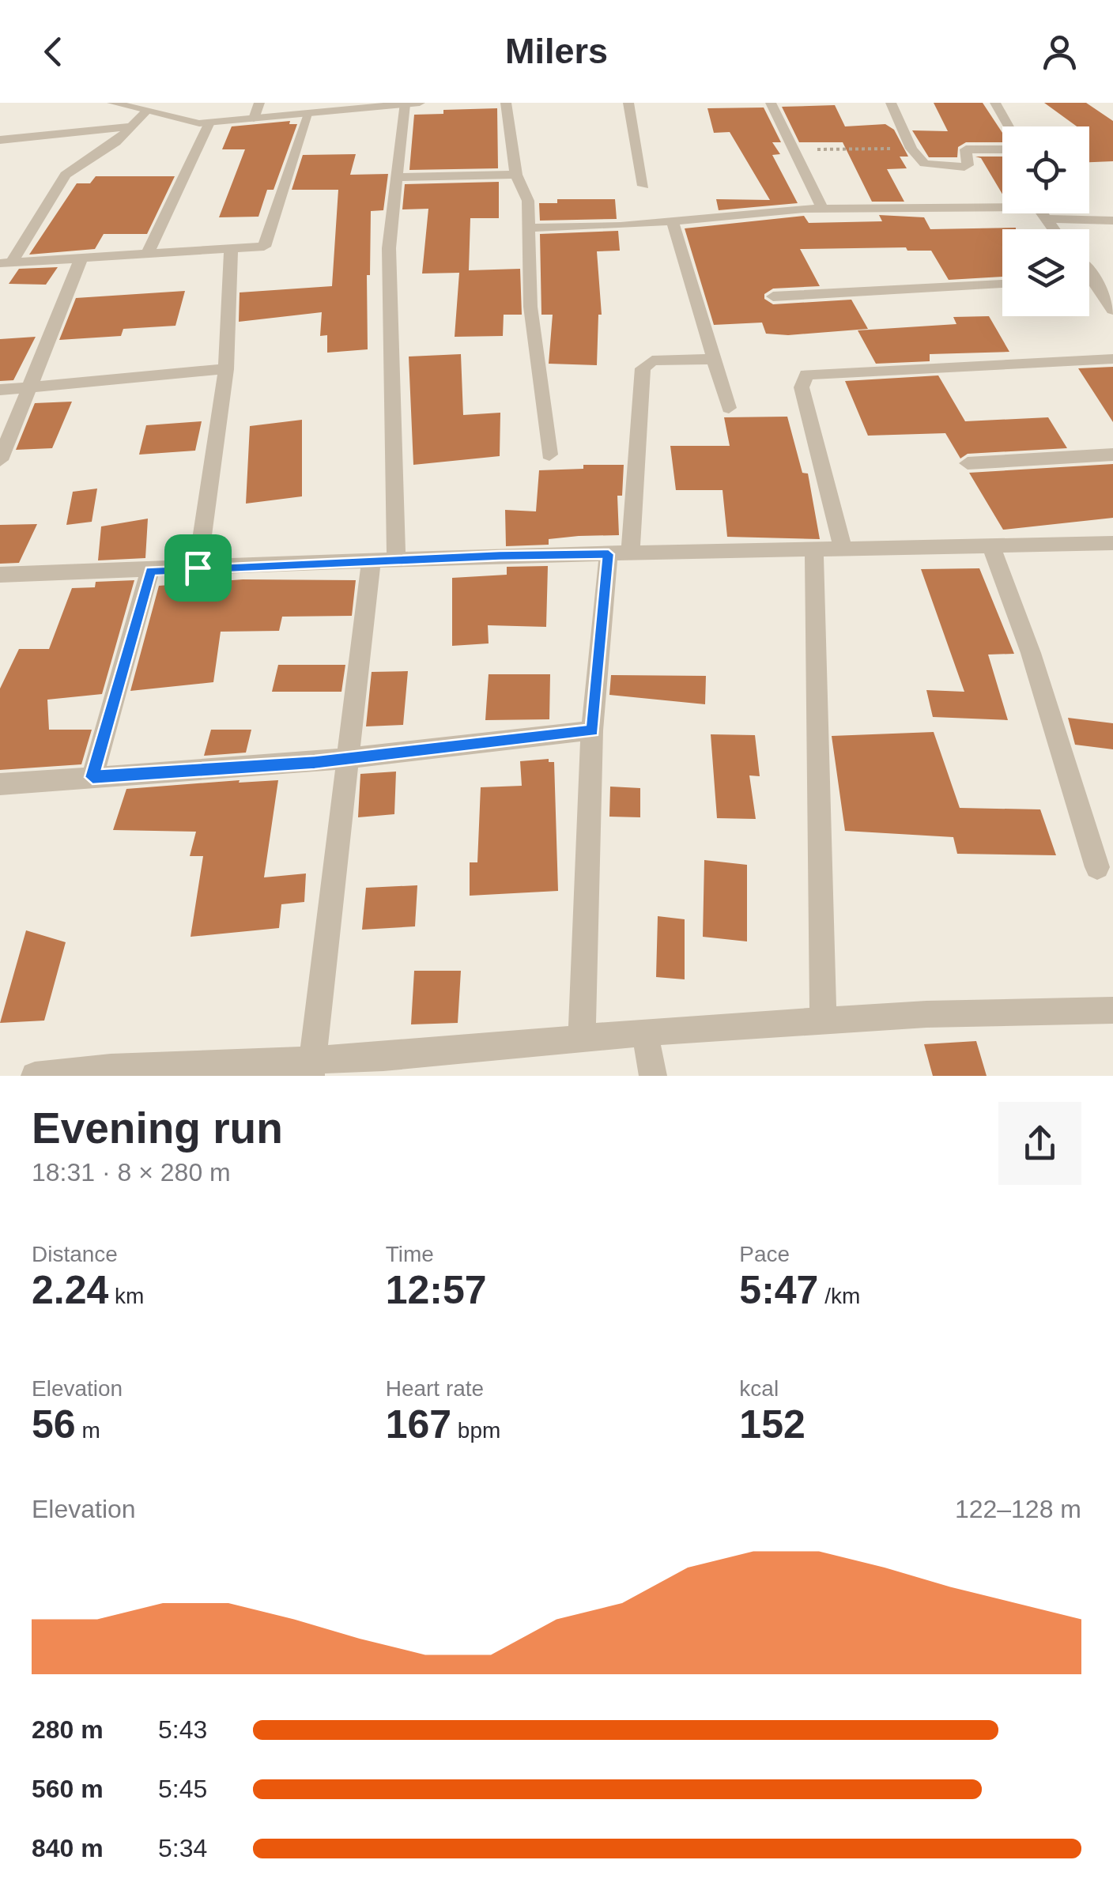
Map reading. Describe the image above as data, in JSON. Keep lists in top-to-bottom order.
{
  "page": {
    "header": "Milers",
    "heading": ["Evening run", "18:31 · 8 × 280 m"],
    "stats": [
      ["Distance", "2.24 km"],
      ["Time", "12:57"],
      ["Pace", "5:47 /km"],
      ["Elevation", "56 m"],
      ["Heart rate", "167 bpm"],
      ["kcal", "152"]
    ],
    "chart": ["Elevation", "122–128 m"],
    "list": [
      {
        "name": "280 m",
        "note": "5:43"
      },
      {
        "name": "560 m",
        "note": "5:45"
      },
      {
        "name": "840 m",
        "note": "5:34"
      }
    ]
  }
}
